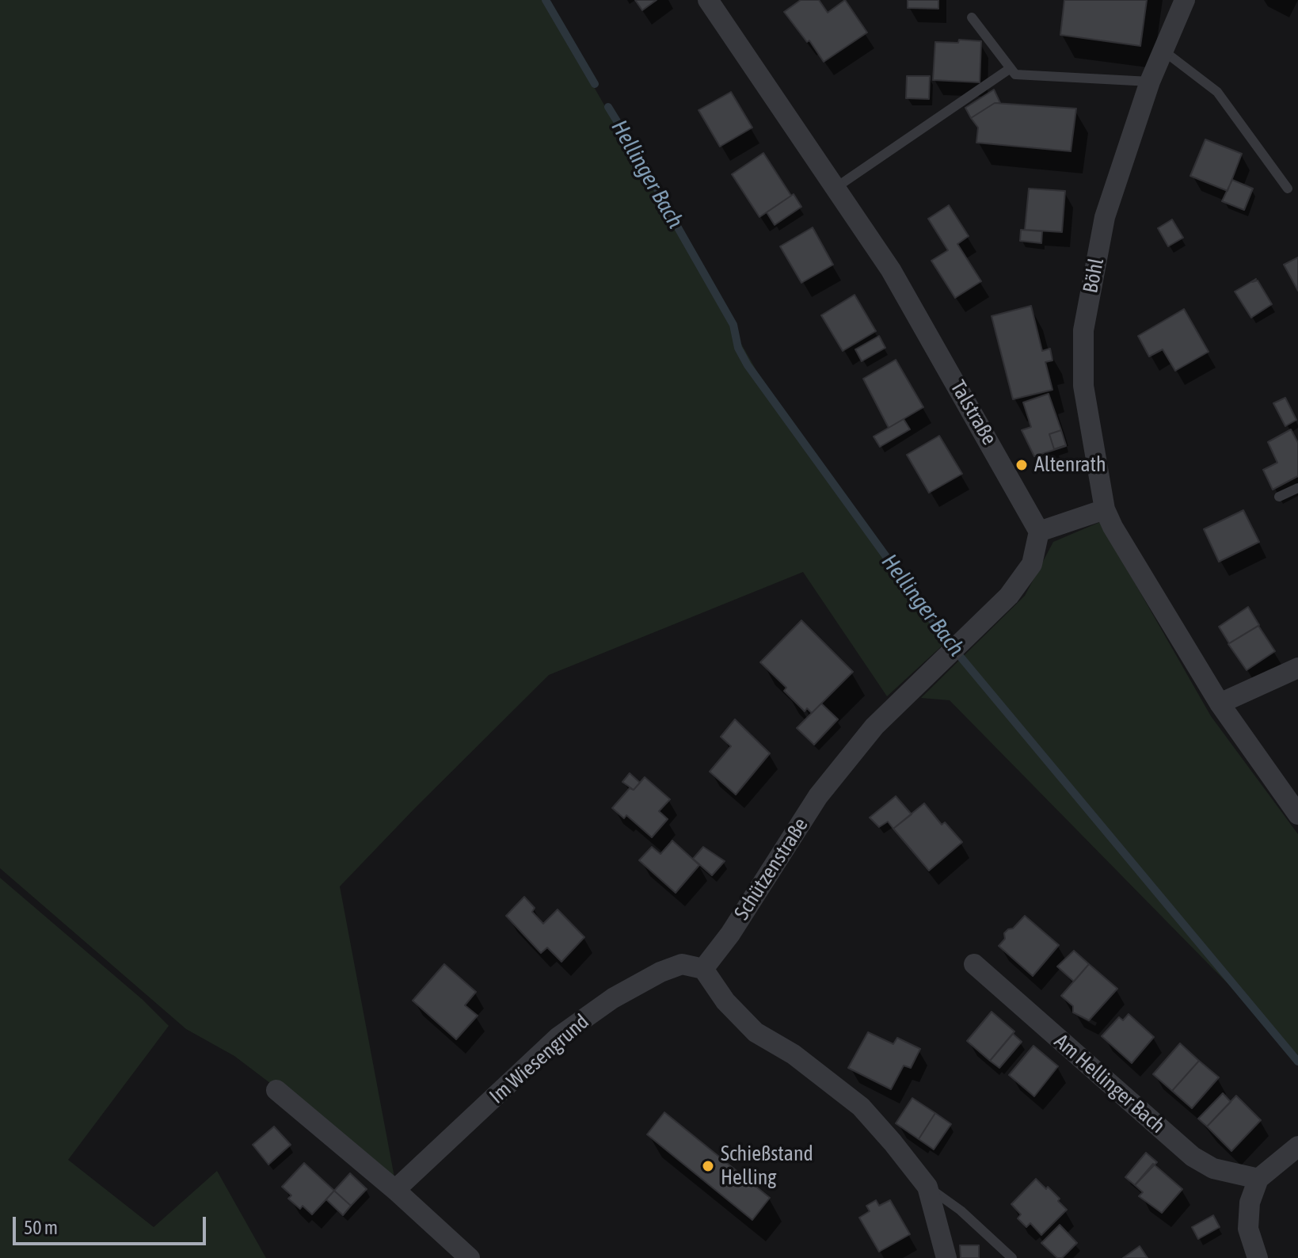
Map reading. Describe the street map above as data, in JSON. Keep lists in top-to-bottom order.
{
  "streets": {
    "street": [
      "Böhl",
      "Talstraße",
      "Schützenstraße",
      "Im Wiesengrund",
      "Am Hellinger Bach"
    ]
  },
  "crossings": [
    ["Talstraße", "Schützenstraße"],
    ["Schützenstraße", "Im Wiesengrund"]
  ],
  "water": ["Hellinger Bach"],
  "places": ["Altenrath", "Schießstand Helling"],
  "scale_bar": "50 m"
}
